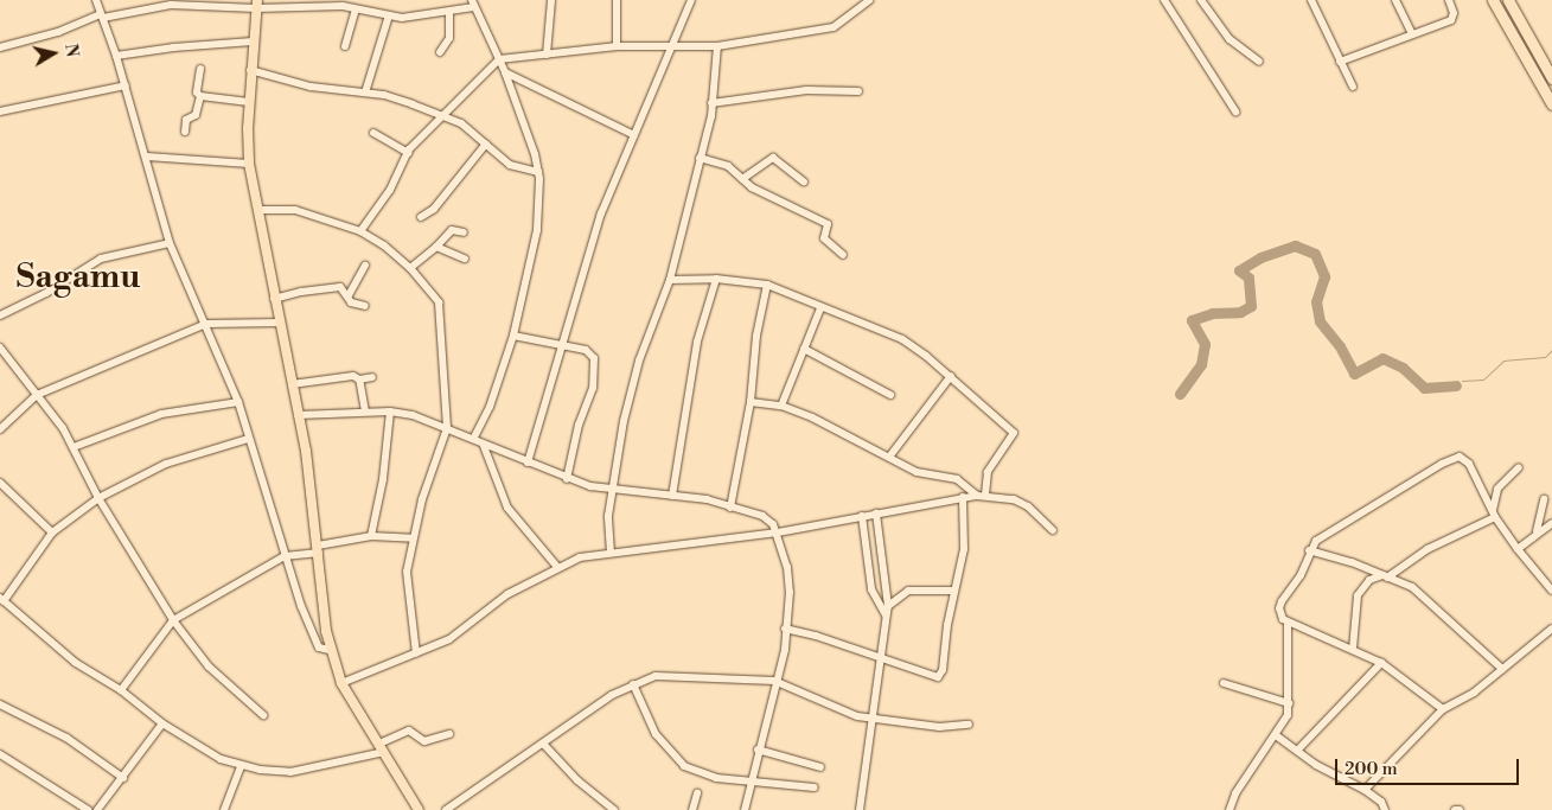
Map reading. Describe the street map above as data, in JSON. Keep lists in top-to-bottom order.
{
  "districts": ["Sagamu"],
  "scale_bar": "200 m",
  "north": "right"
}
